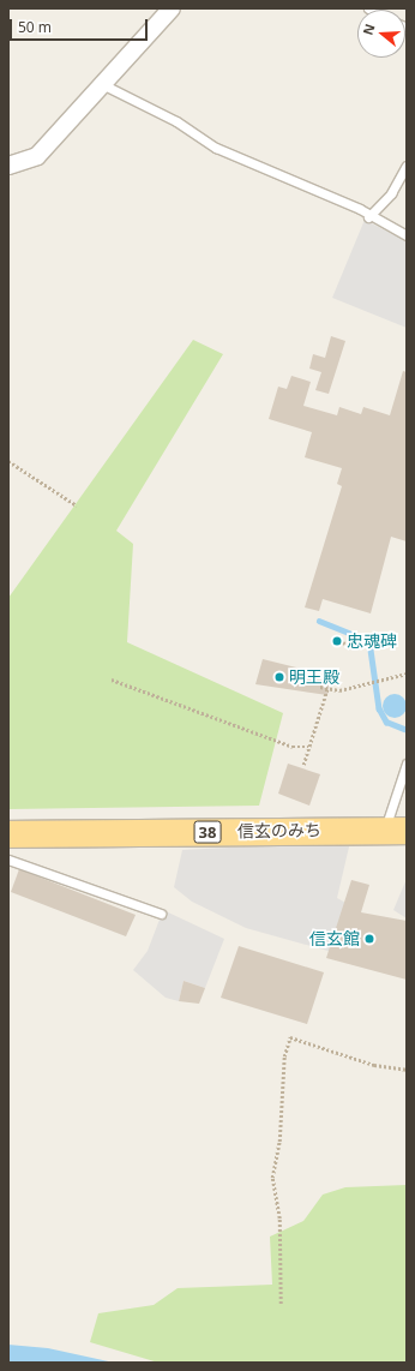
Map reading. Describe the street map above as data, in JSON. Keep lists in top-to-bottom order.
{
  "streets": {
    "main road": ["信玄のみち", "38"]
  },
  "places": ["忠魂碑", "明王殿", "信玄館"],
  "scale_bar": "50 m",
  "north": "left"
}
